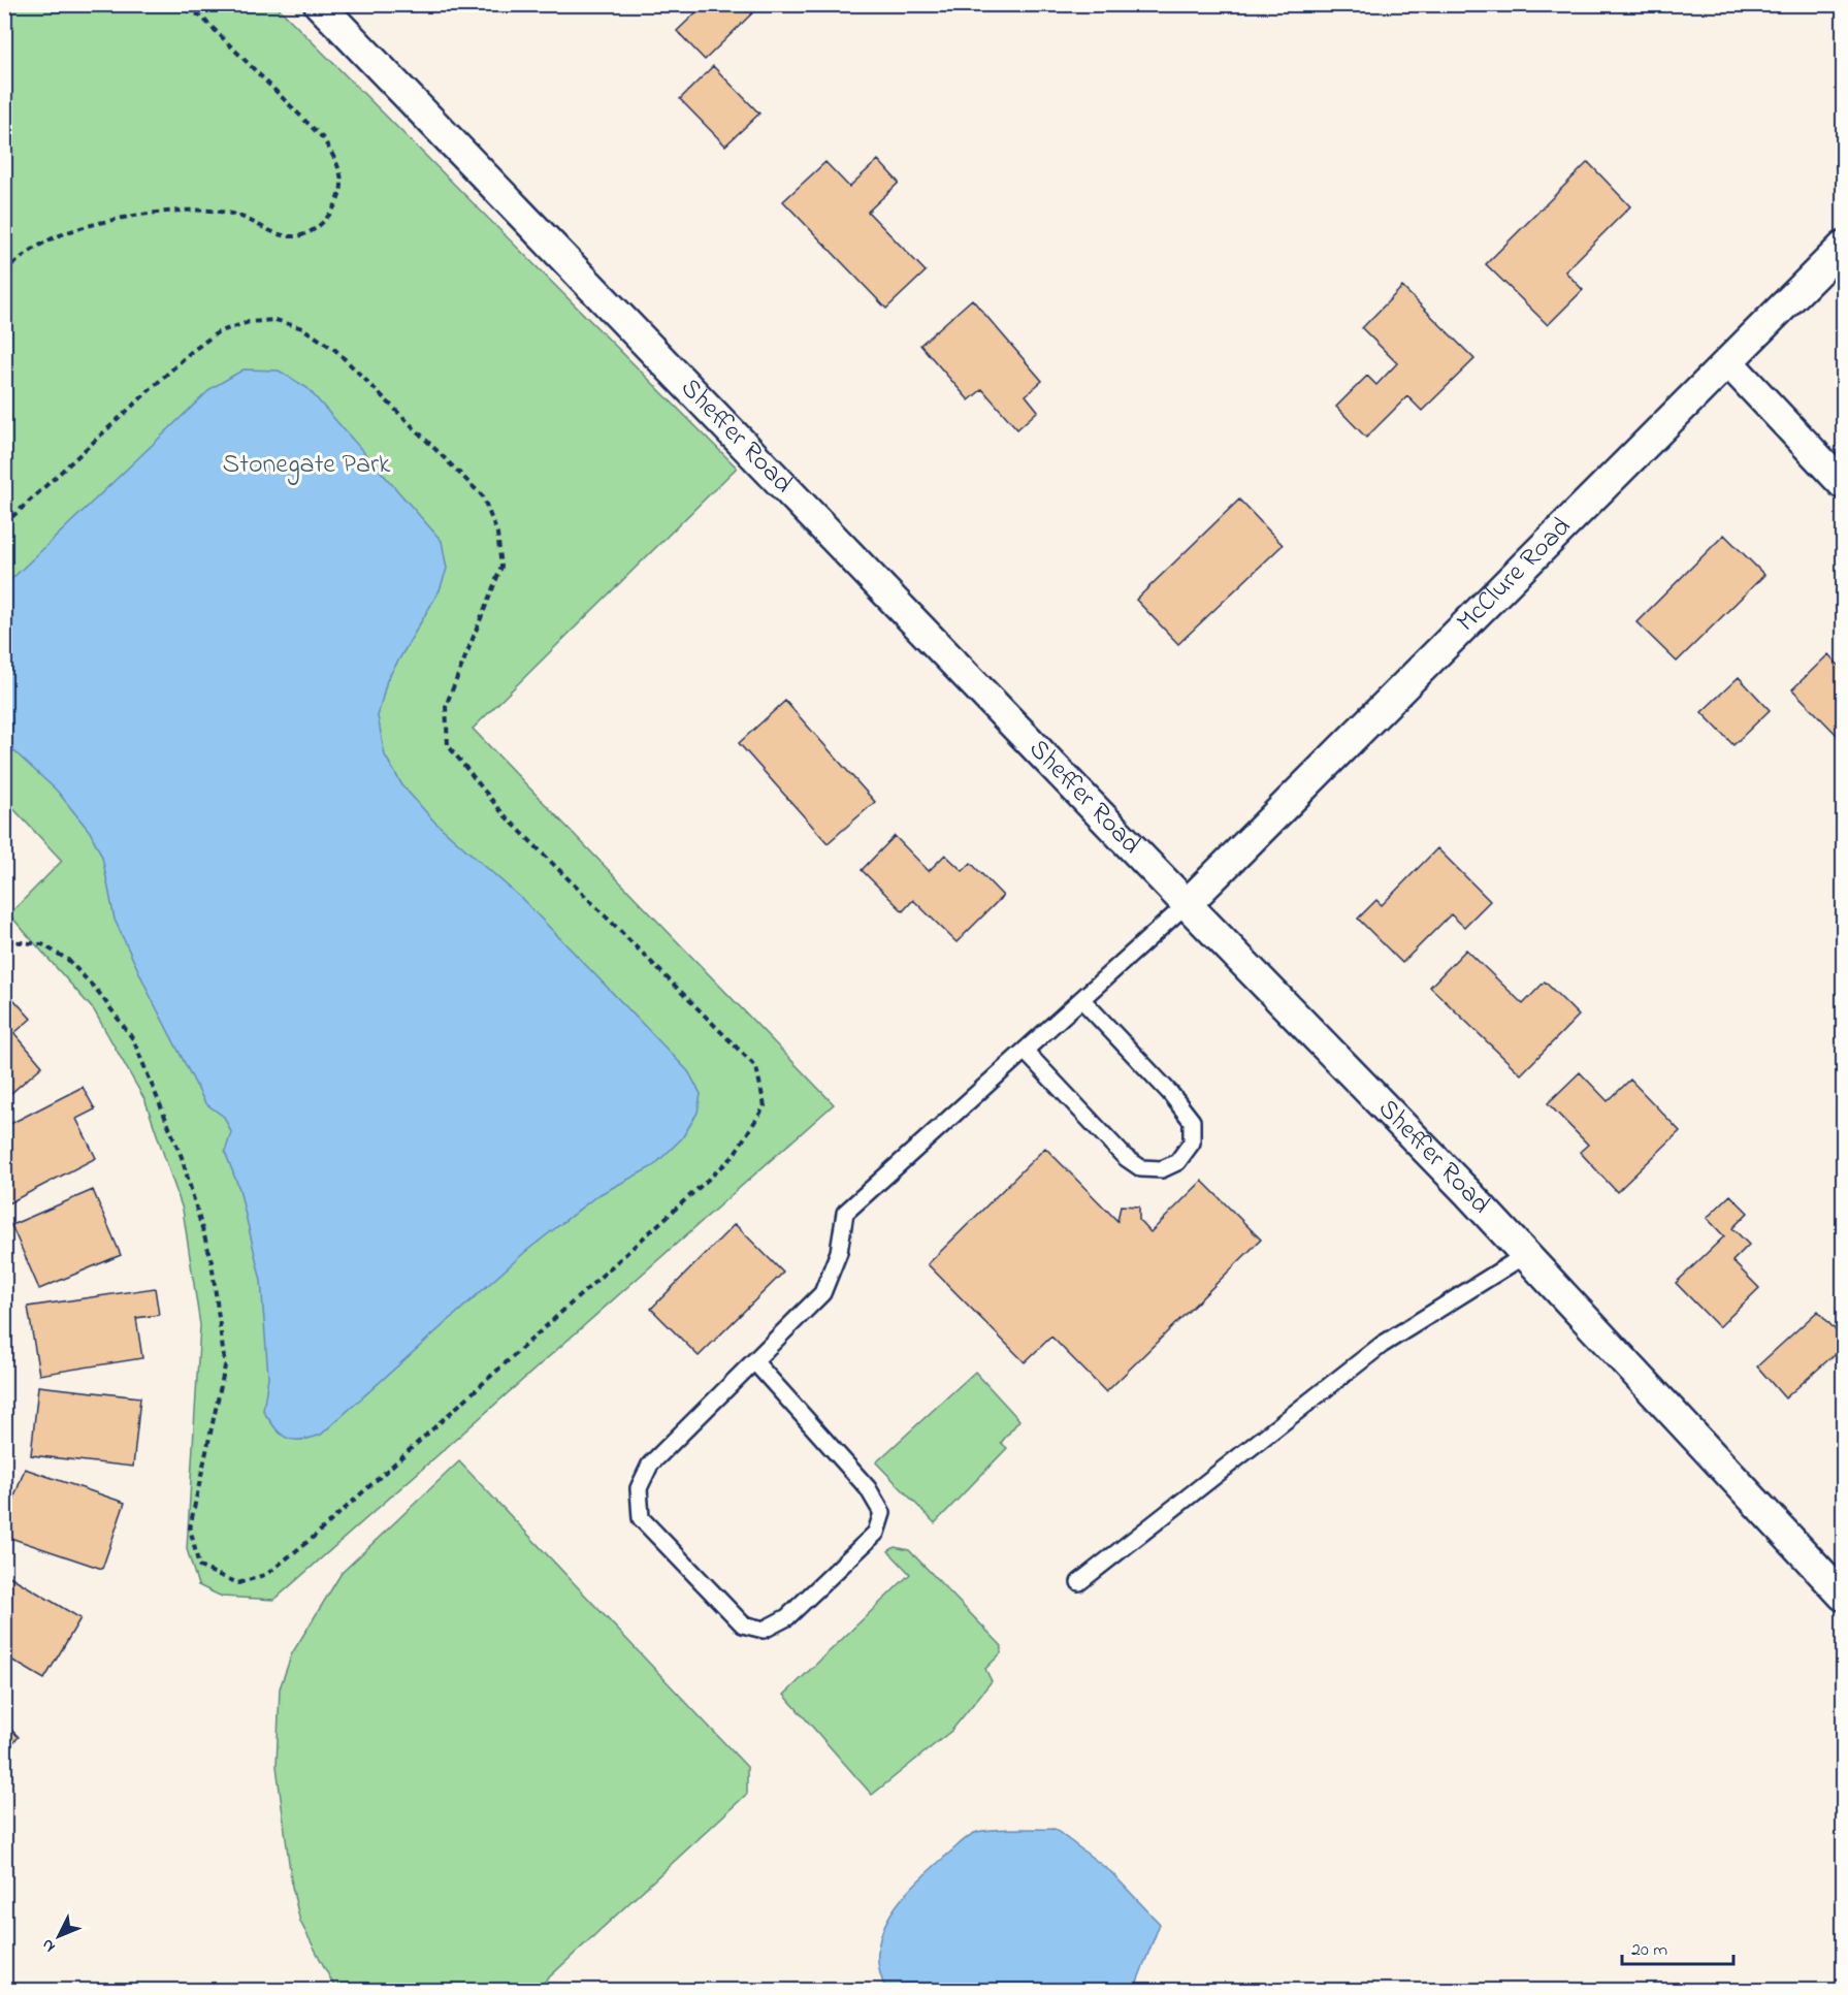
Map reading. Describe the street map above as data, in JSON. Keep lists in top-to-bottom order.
{
  "streets": {
    "street": ["Sheffer Road", "McClure Road"]
  },
  "crossings": [
    ["Sheffer Road", "McClure Road"]
  ],
  "parks": ["Stonegate Park"],
  "scale_bar": "20 m",
  "north": "bottom left"
}
